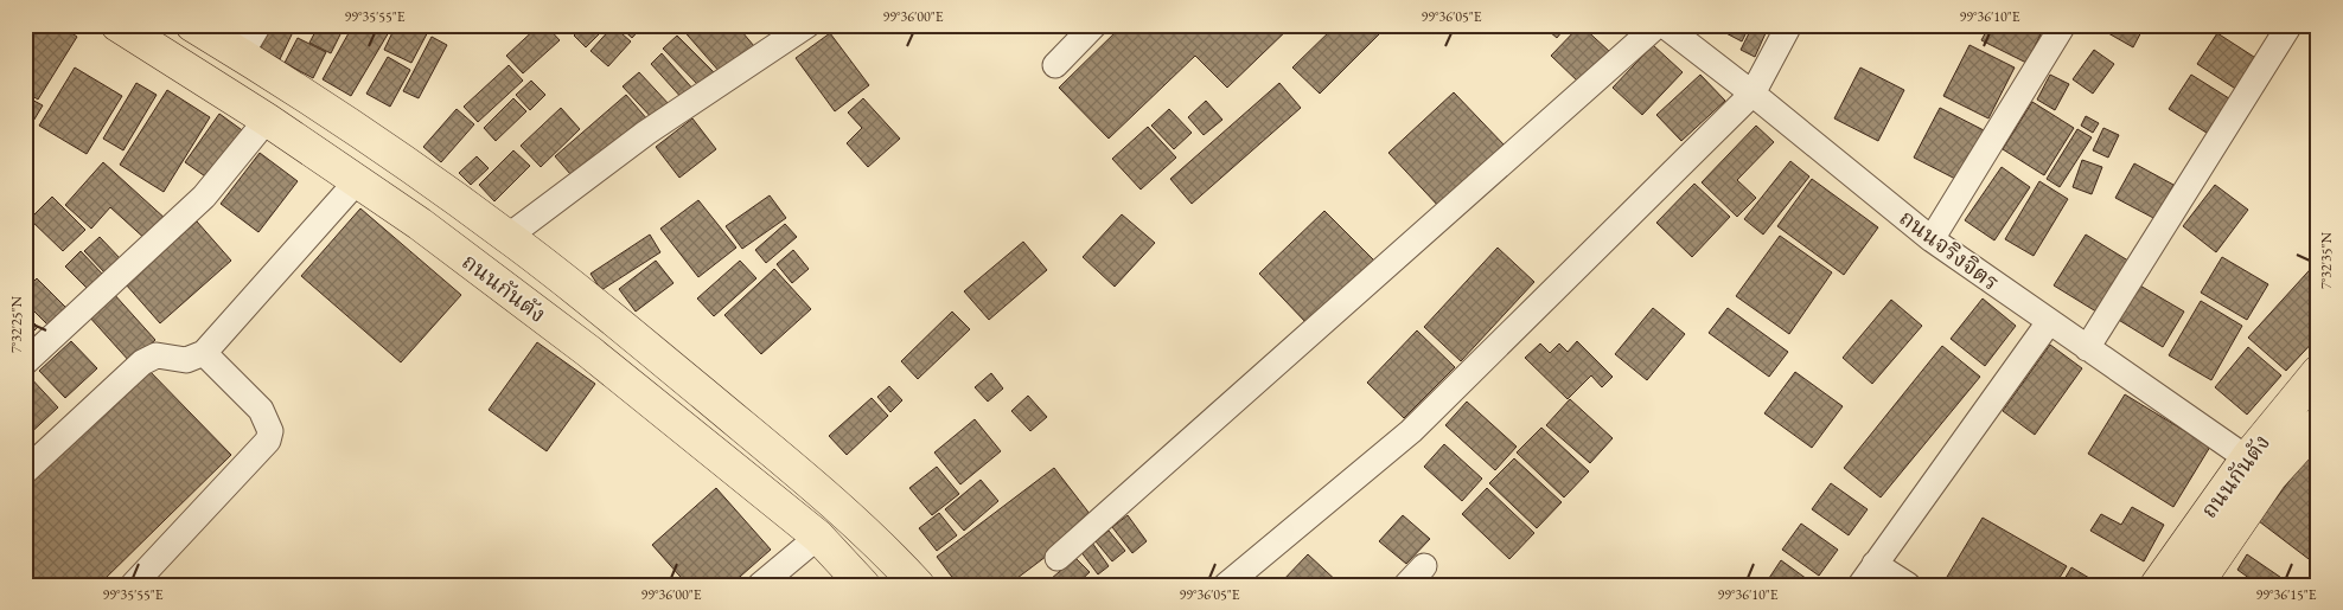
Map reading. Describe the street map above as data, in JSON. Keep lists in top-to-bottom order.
{
  "streets": {
    "main road": ["ถนนกันตัง"],
    "street": ["ถนนจริงจิตร"]
  },
  "crossings": [
    ["ถนนจริงจิตร", "ถนนกันตัง"]
  ],
  "coordinates": [
    "99°35'55\"E",
    "99°36'00\"E",
    "99°36'05\"E",
    "99°36'10\"E",
    "7°32'35\"N",
    "7°32'25\"N",
    "99°36'15\"E"
  ]
}
